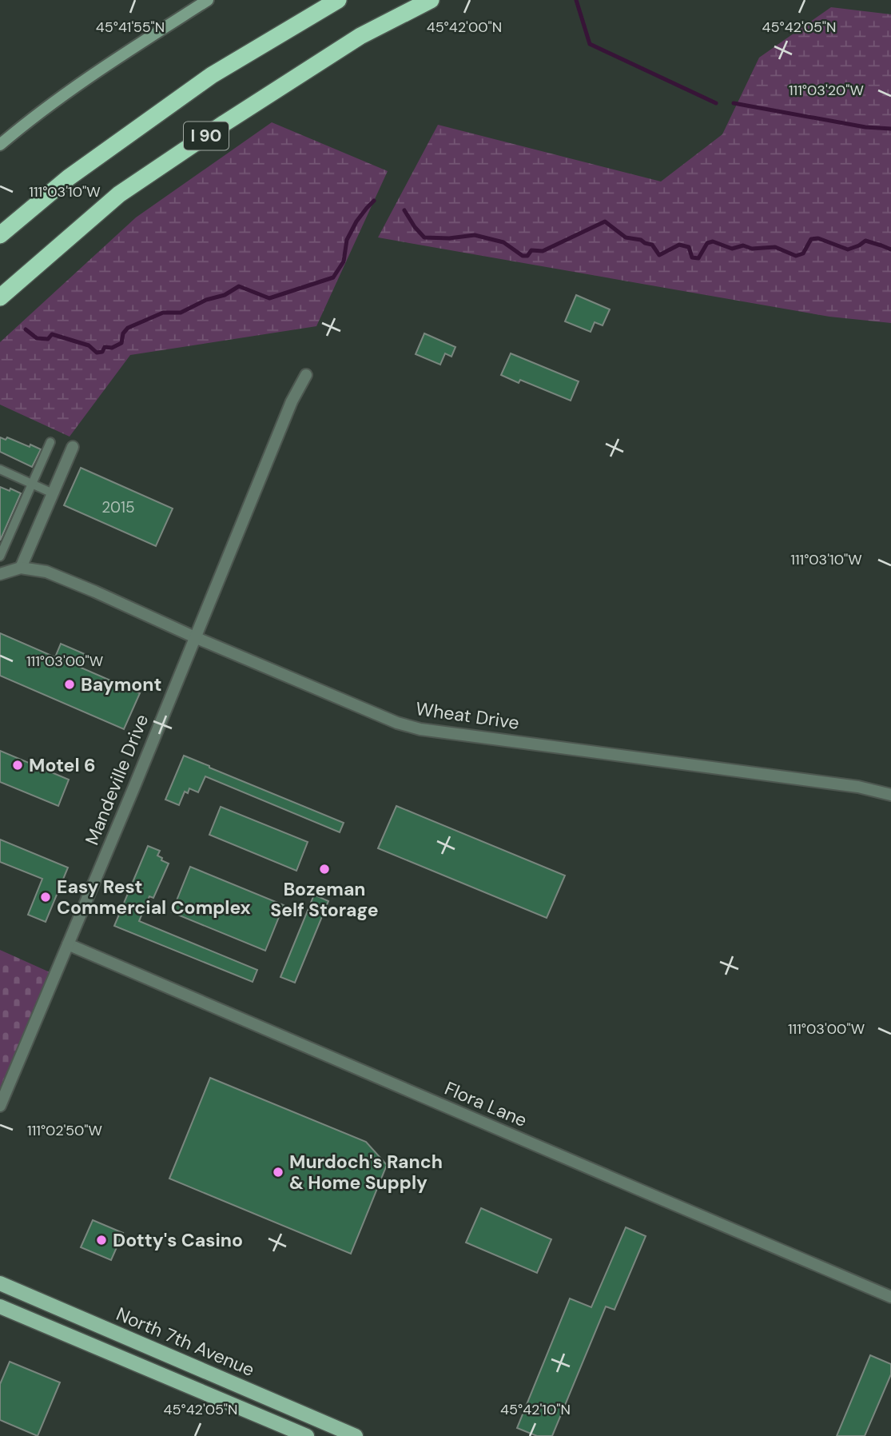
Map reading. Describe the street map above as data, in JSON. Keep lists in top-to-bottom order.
{
  "streets": {
    "highway": ["I 90"],
    "main road": ["North 7th Avenue"],
    "street": ["Wheat Drive", "Mandeville Drive", "Flora Lane"]
  },
  "crossings": [
    ["Wheat Drive", "Mandeville Drive"],
    ["Mandeville Drive", "Flora Lane"]
  ],
  "places": [
    "Baymont",
    "Motel 6",
    "Bozeman Self Storage",
    "Easy Rest Commercial Complex",
    "Murdoch's Ranch & Home Supply",
    "Dotty's Casino"
  ],
  "house_numbers": ["2015"],
  "coordinates": [
    "45°41'55\"N",
    "45°42'00\"N",
    "45°42'05\"N",
    "111°03'20\"W",
    "111°03'10\"W",
    "111°03'00\"W",
    "111°02'50\"W",
    "45°42'10\"N"
  ]
}
